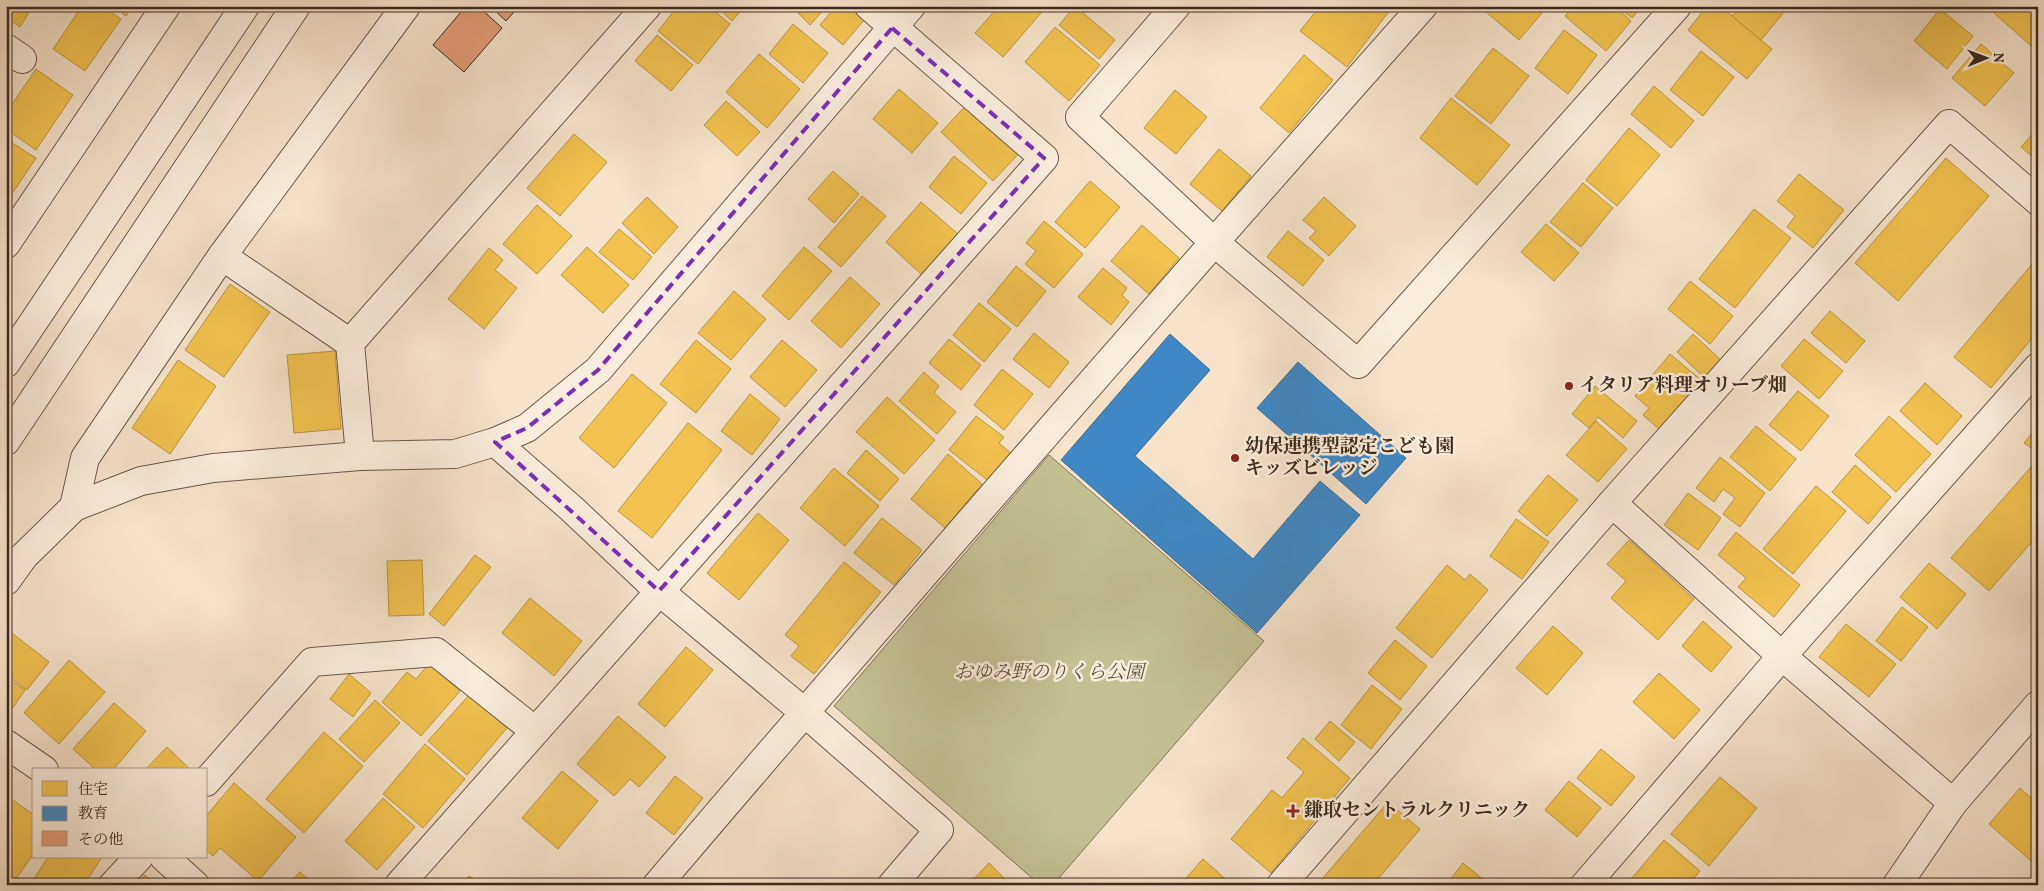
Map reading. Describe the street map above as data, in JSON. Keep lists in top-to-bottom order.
{
  "parks": ["おゆみ野のりくら公園"],
  "places": {
    "other": ["イタリア料理オリーブ畑", "幼保連携型認定こども園 キッズビレッジ"],
    "health": ["鎌取セントラルクリニック"]
  },
  "legend": ["住宅", "教育", "その他"],
  "north": "right"
}
